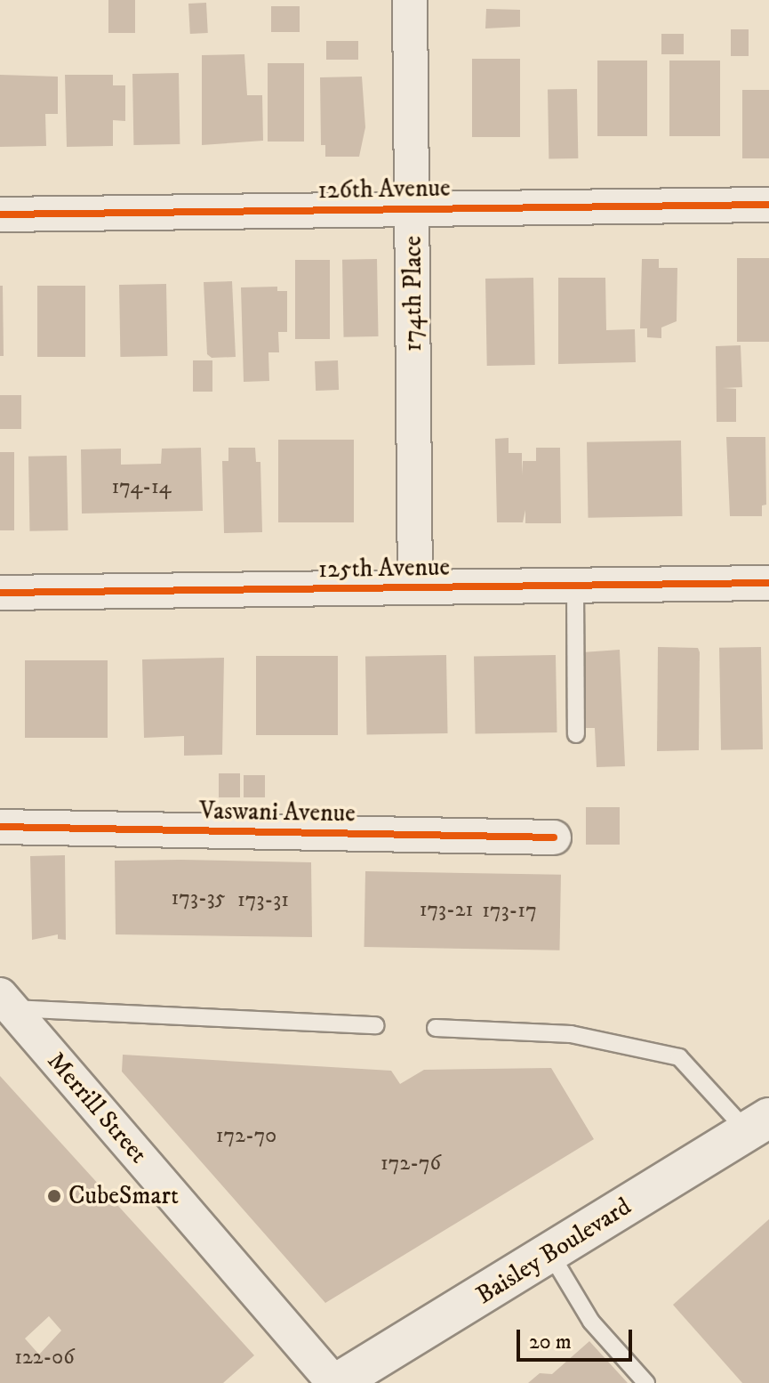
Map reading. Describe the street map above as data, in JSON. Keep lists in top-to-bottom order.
{
  "streets": {
    "main road": ["Baisley Boulevard"],
    "street": [
      "126th Avenue",
      "174th Place",
      "125th Avenue",
      "Vaswani Avenue",
      "Merrill Street"
    ]
  },
  "crossings": [
    ["126th Avenue", "174th Place"],
    ["174th Place", "125th Avenue"],
    ["Merrill Street", "Baisley Boulevard"]
  ],
  "places": ["CubeSmart"],
  "house_numbers": [
    "174-14",
    "173-35",
    "173-31",
    "173-21",
    "173-17",
    "172-70",
    "172-76",
    "122-06"
  ],
  "scale_bar": "20 m"
}
